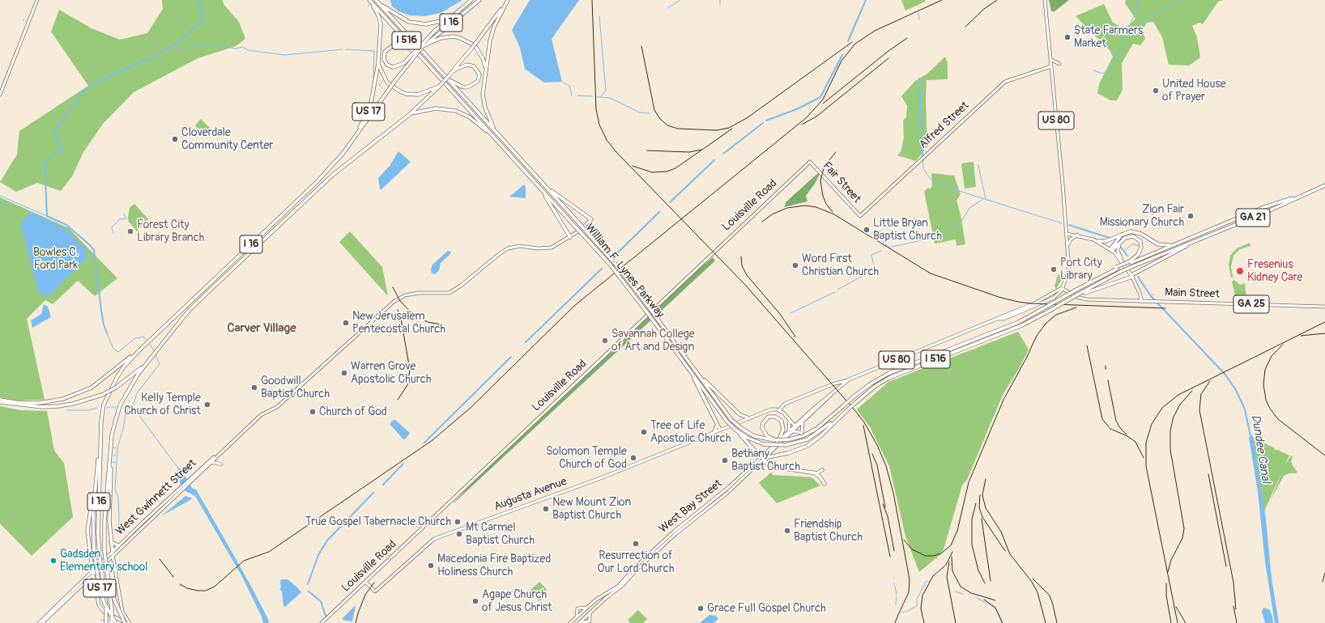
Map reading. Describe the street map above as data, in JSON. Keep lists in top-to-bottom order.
{
  "streets": {
    "highway": [
      "I 16",
      "I 516",
      "US 17",
      "GA 21",
      "William F. Lynes Parkway"
    ],
    "main road": [
      "US 80",
      "Alfred Street",
      "Fair Street",
      "Louisville Road",
      "Main Street",
      "GA 25",
      "Augusta Avenue",
      "West Gwinnett Street",
      "West Bay Street"
    ]
  },
  "crossings": [
    ["I 16", "US 17"],
    ["US 17", "William F. Lynes Parkway"],
    ["US 80", "Alfred Street"],
    ["US 80", "Main Street"],
    ["US 80", "West Bay Street"],
    ["Alfred Street", "Fair Street"],
    ["Fair Street", "Louisville Road"],
    ["Louisville Road", "Augusta Avenue"],
    ["GA 21", "William F. Lynes Parkway"],
    ["William F. Lynes Parkway", "West Bay Street"],
    ["Main Street", "West Bay Street"],
    ["Augusta Avenue", "West Bay Street"]
  ],
  "districts": ["Carver Village"],
  "water": ["Dundee Canal"],
  "parks": ["Bowles C. Ford Park"],
  "places": [
    "State Farmers Market",
    "United House of Prayer",
    "Cloverdale Community Center",
    "Zion Fair Missionary Church",
    "Little Bryan Baptist Church",
    "Forest City Library Branch",
    "Word First Christian Church",
    "Port City Library",
    "Fresenius Kidney Care",
    "New Jerusalem Pentecostal Church",
    "Savannah College of Art and Design",
    "Warren Grove Apostolic Church",
    "Goodwill Baptist Church",
    "Kelly Temple Church of Christ",
    "Church of God",
    "Tree of Life Apostolic Church",
    "Solomon Temple Church of God",
    "Bethany Baptist Church",
    "New Mount Zion Baptist Church",
    "True Gospel Tabernacle Church",
    "Friendship Baptist Church",
    "Mt Carmel Baptist Church",
    "Resurrection of Our Lord Church",
    "Gadsden Elementary school",
    "Macedonia Fire Baptized Holiness Church",
    "Agape Church of Jesus Christ",
    "Grace Full Gospel Church"
  ]
}
